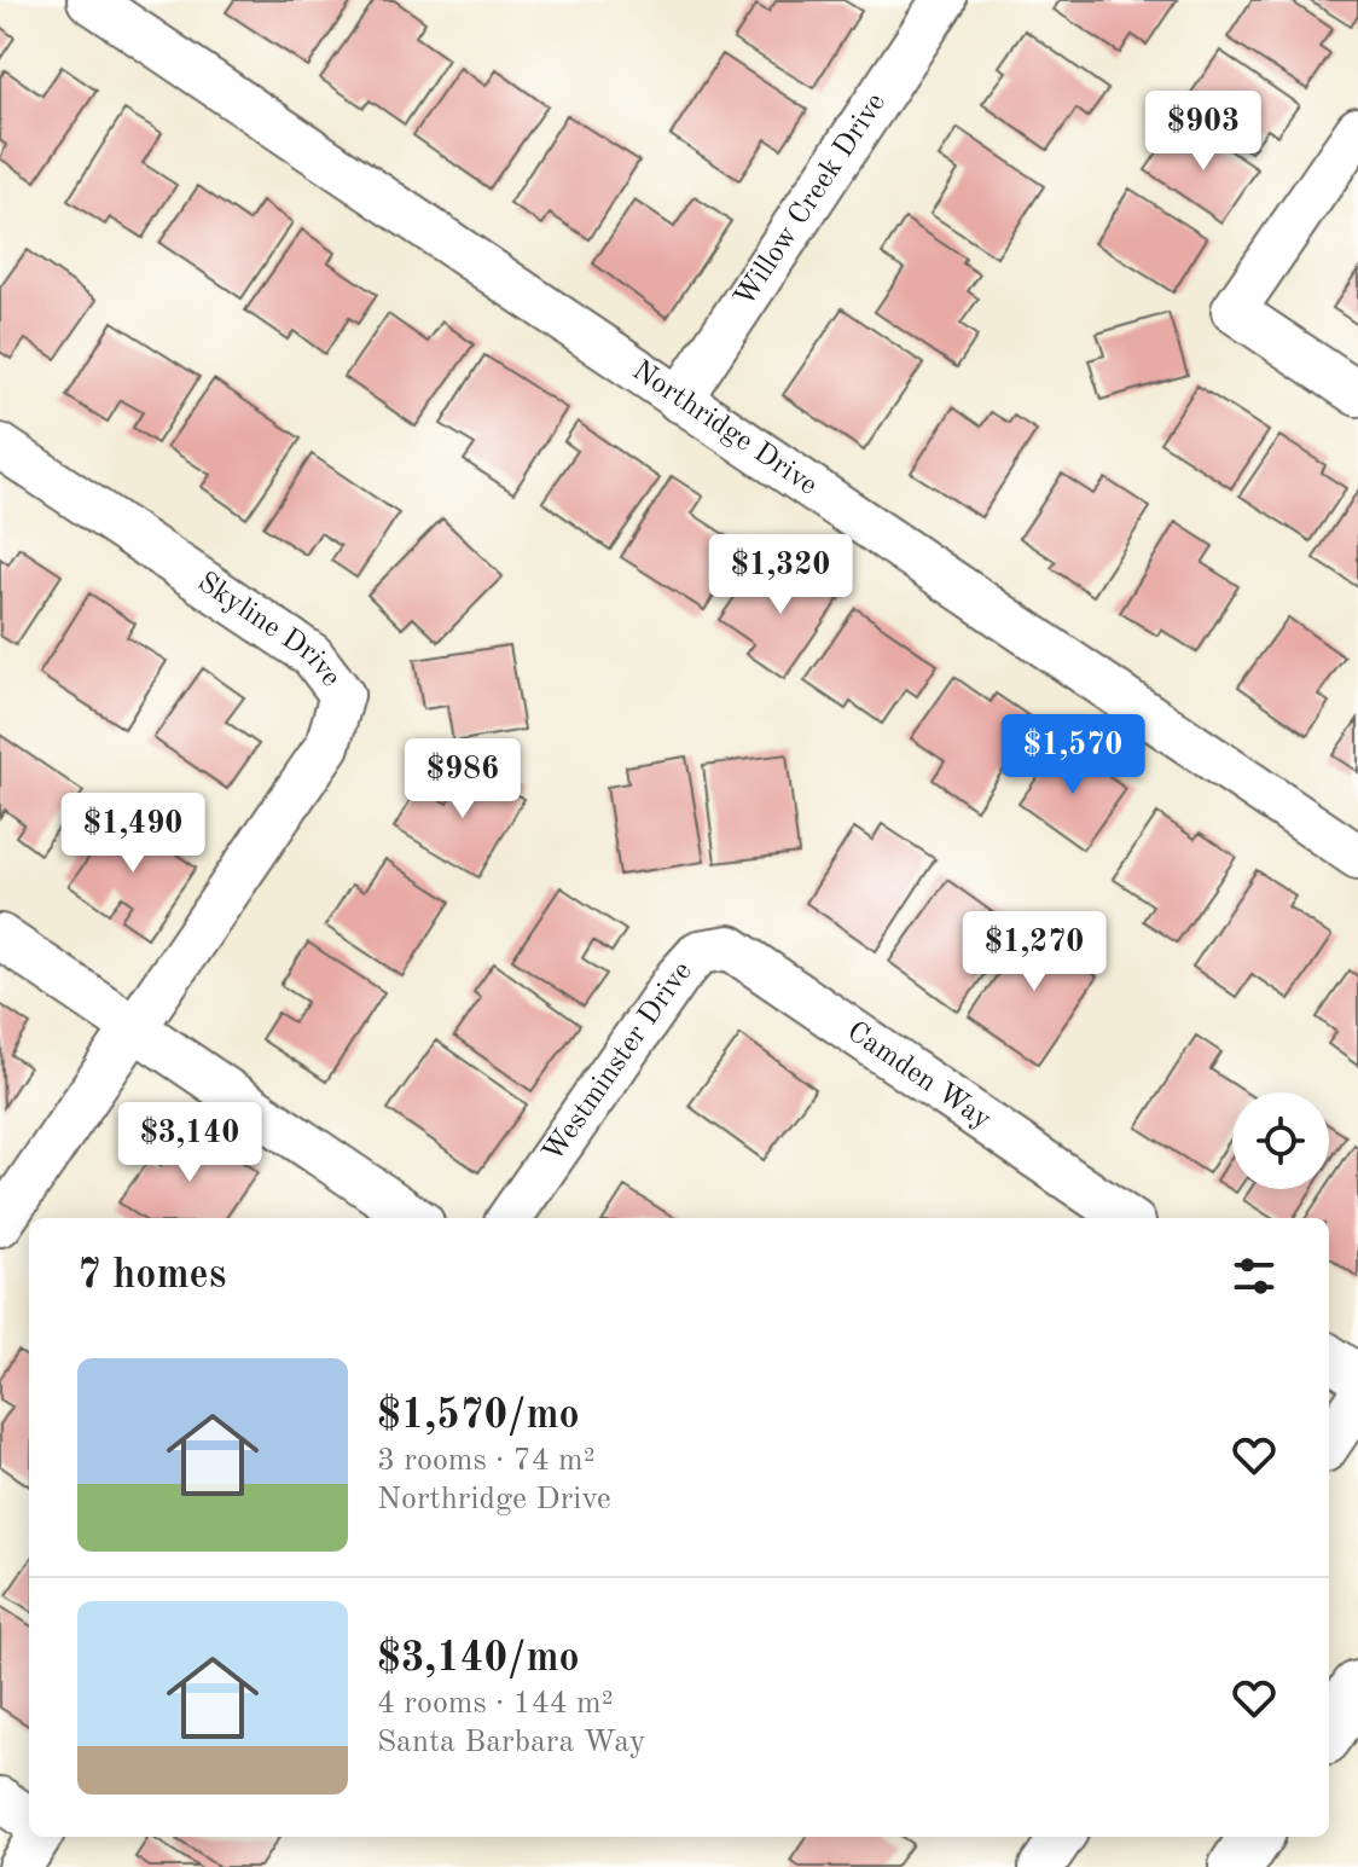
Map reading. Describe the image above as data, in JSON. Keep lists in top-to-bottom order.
{
  "streets": {
    "street": [
      "Willow Creek Drive",
      "Northridge Drive",
      "Skyline Drive",
      "Westminster Drive",
      "Camden Way"
    ]
  },
  "crossings": [
    ["Willow Creek Drive", "Northridge Drive"],
    ["Westminster Drive", "Camden Way"]
  ],
  "page": {
    "price": [
      "$903",
      "$1,320",
      "$1,570",
      "$986",
      "$1,490",
      "$1,270",
      "$3,140"
    ],
    "heading": "7 homes",
    "list": [
      {
        "name": "$1,570/mo",
        "note": "3 rooms · 74 m² · Northridge Drive"
      },
      {
        "name": "$3,140/mo",
        "note": "4 rooms · 144 m² · Santa Barbara Way"
      }
    ]
  }
}
